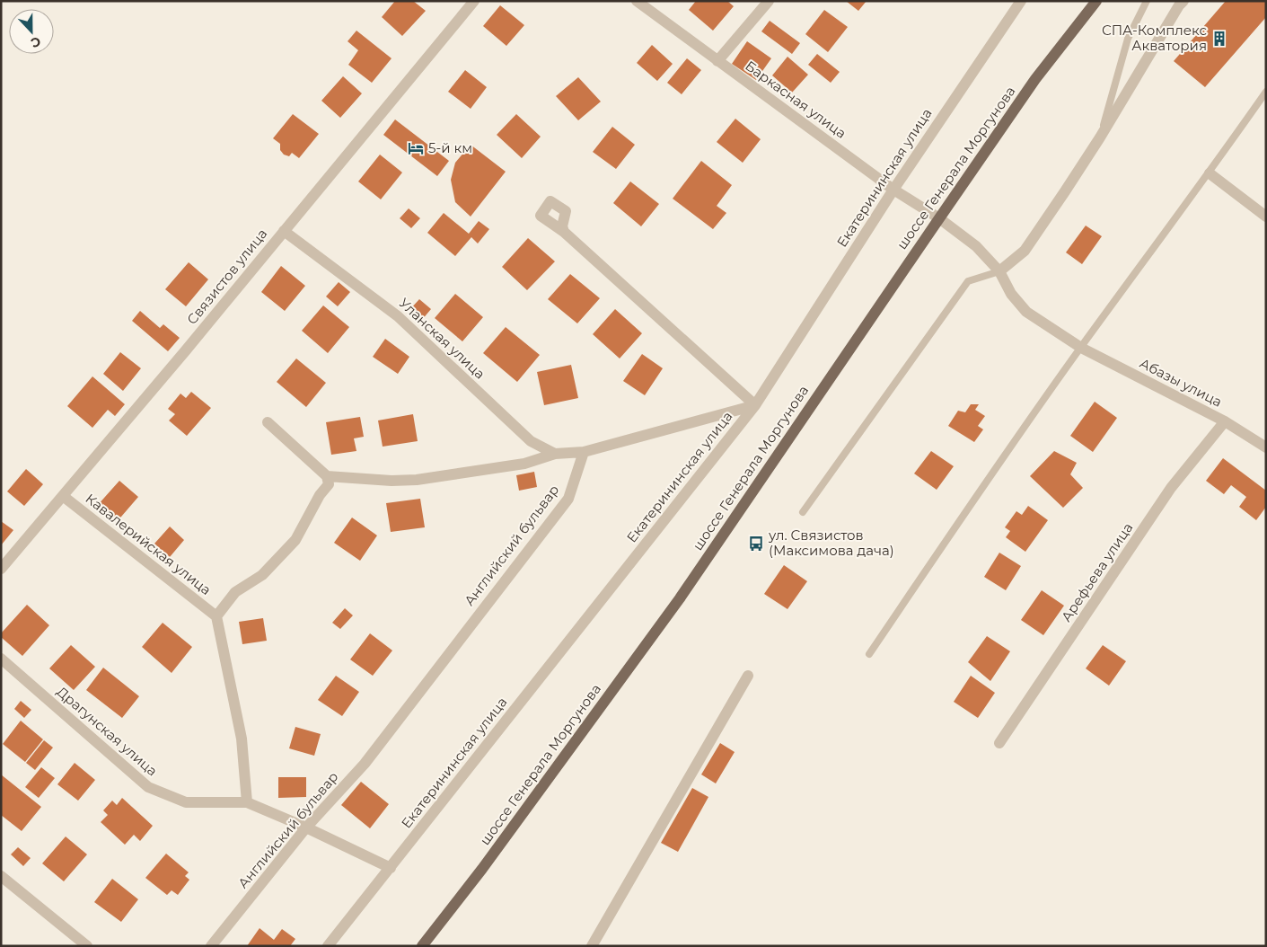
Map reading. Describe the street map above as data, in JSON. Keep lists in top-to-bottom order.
{
  "streets": {
    "main road": ["шоссе Генерала Моргунова"],
    "street": [
      "Баркасная улица",
      "Екатерининская улица",
      "Связистов улица",
      "Уланская улица",
      "Абазы улица",
      "Кавалерийская улица",
      "Английский бульвар",
      "Арефьева улица",
      "Драгунская улица"
    ]
  },
  "crossings": [
    ["Баркасная улица", "шоссе Генерала Моргунова"],
    ["Баркасная улица", "Екатерининская улица"],
    ["Баркасная улица", "Абазы улица"],
    ["Екатерининская улица", "Драгунская улица"],
    ["Связистов улица", "Уланская улица"],
    ["Связистов улица", "Кавалерийская улица"],
    ["Абазы улица", "Арефьева улица"],
    ["Английский бульвар", "Драгунская улица"]
  ],
  "places": {
    "building": ["СПА-Комплекс Акватория"],
    "hotel": ["5-й км"],
    "bus stop": ["ул. Связистов (Максимова дача)"]
  },
  "north": "bottom"
}
